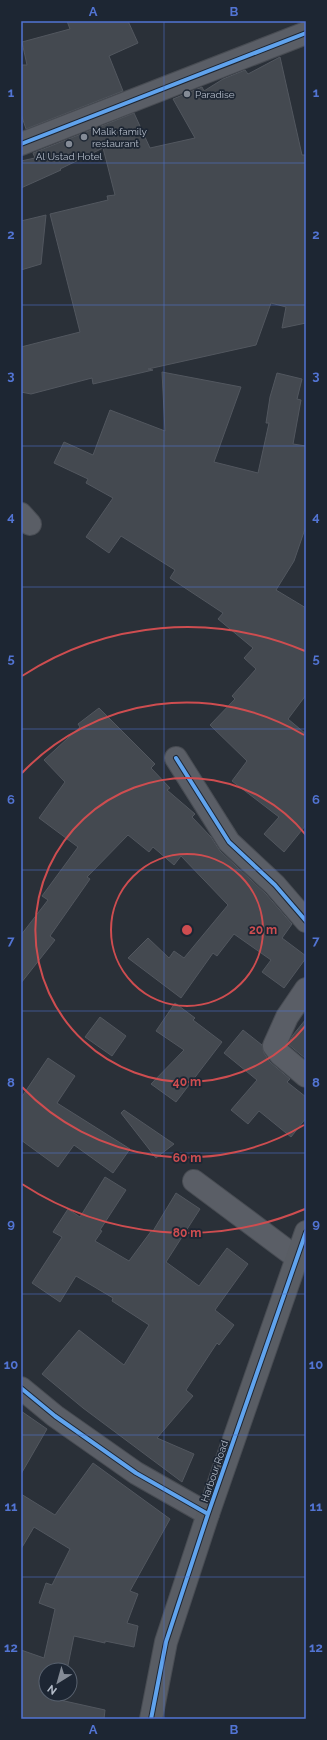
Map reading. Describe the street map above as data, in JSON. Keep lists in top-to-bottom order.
{
  "streets": {
    "street": ["Harbour Road"]
  },
  "places": ["Paradise", "Malik family restaurant", "Al Ustad Hotel"],
  "north": "bottom left",
  "grid": {
    "columns": ["A", "B"],
    "rows": [
      "1",
      "2",
      "3",
      "4",
      "5",
      "6",
      "7",
      "8",
      "9",
      "10",
      "11",
      "12"
    ]
  },
  "rings": [
    "20 m",
    "40 m",
    "60 m",
    "80 m"
  ]
}
